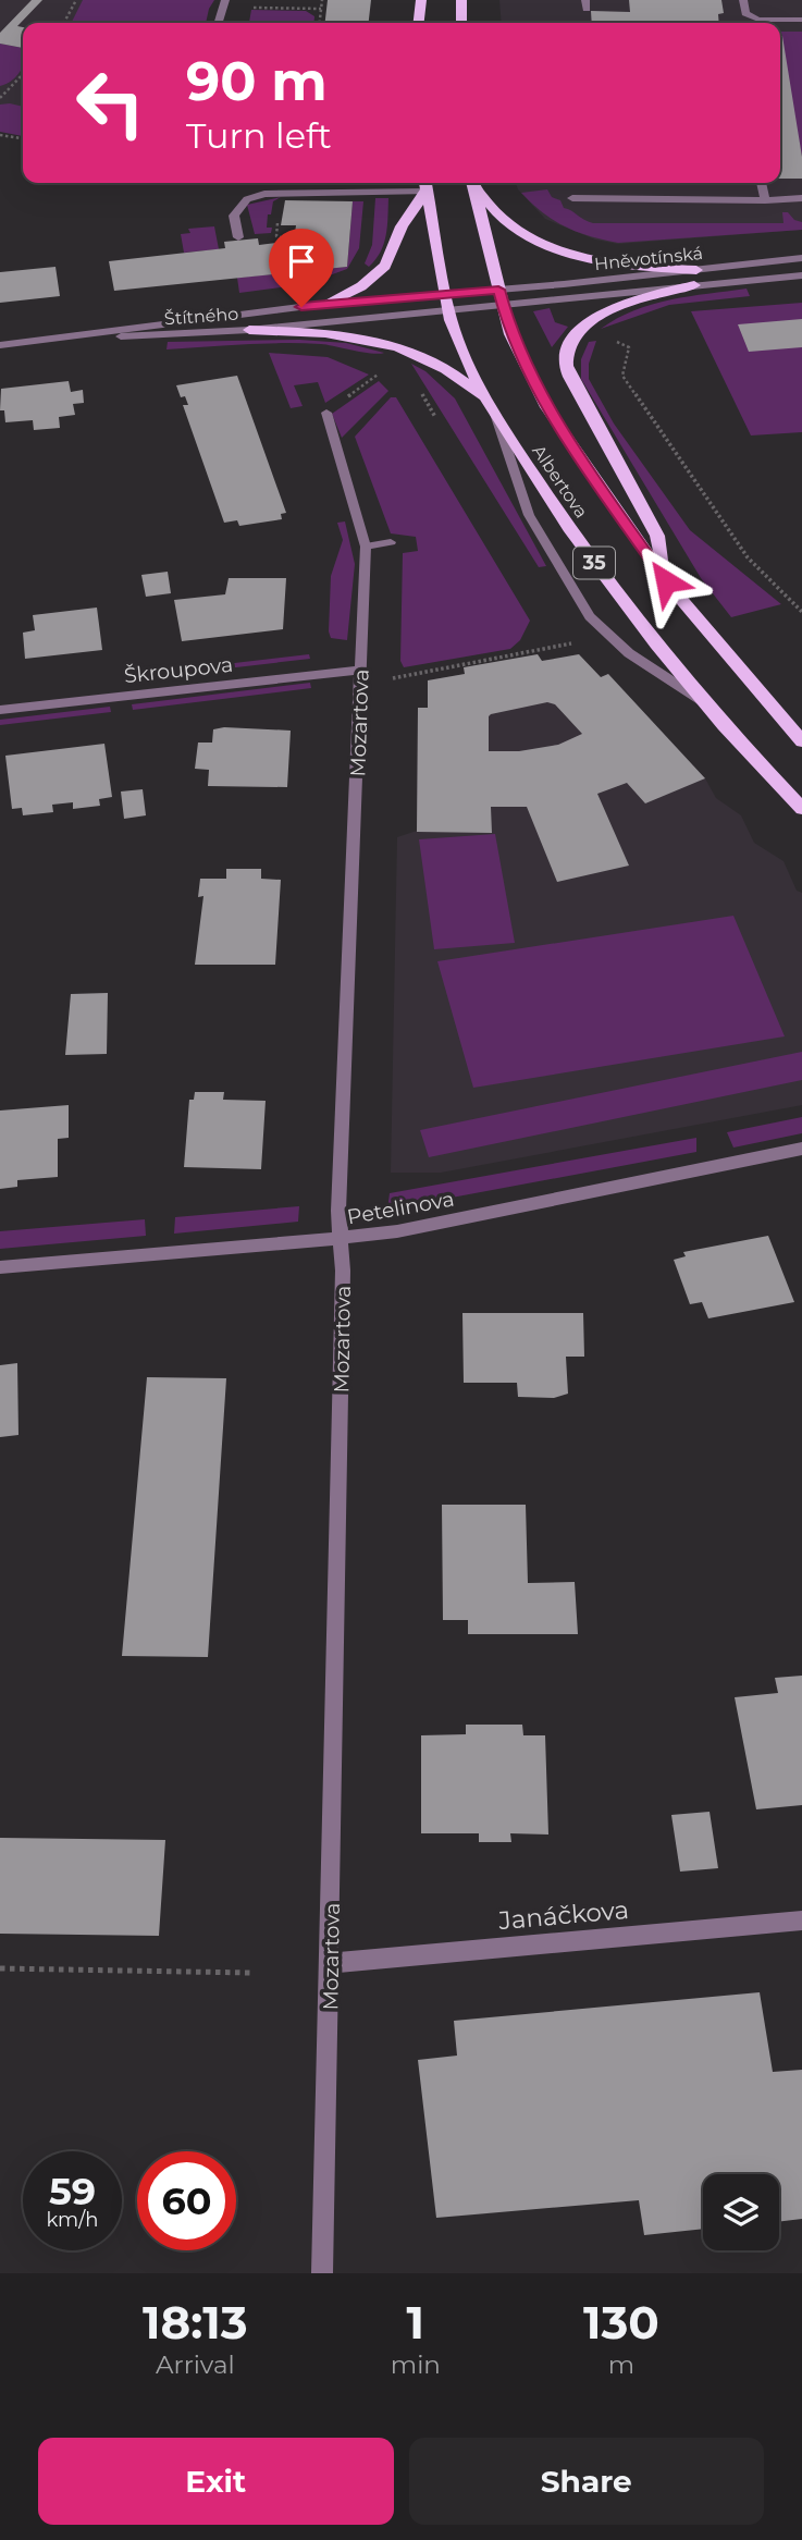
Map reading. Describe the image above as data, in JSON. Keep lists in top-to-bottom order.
{
  "streets": {
    "main road": ["Albertova", "35"],
    "street": [
      "Hněvotínská",
      "Štítného",
      "Škroupova",
      "Mozartova",
      "Petelinova",
      "Janáčkova"
    ]
  },
  "crossings": [
    ["Hněvotínská", "Štítného"],
    ["Hněvotínská", "Albertova"],
    ["Hněvotínská", "35"],
    ["Štítného", "Albertova"],
    ["Štítného", "35"],
    ["Škroupova", "Mozartova"],
    ["Mozartova", "Petelinova"],
    ["Mozartova", "Janáčkova"]
  ],
  "page": {
    "turn": ["90 m", "Turn left"],
    "speed": "59 km/h",
    "limit": "60",
    "eta": [
      "18:13",
      "Arrival",
      "1",
      "min",
      "130",
      "m"
    ],
    "buttons": ["Exit", "Share"]
  }
}
